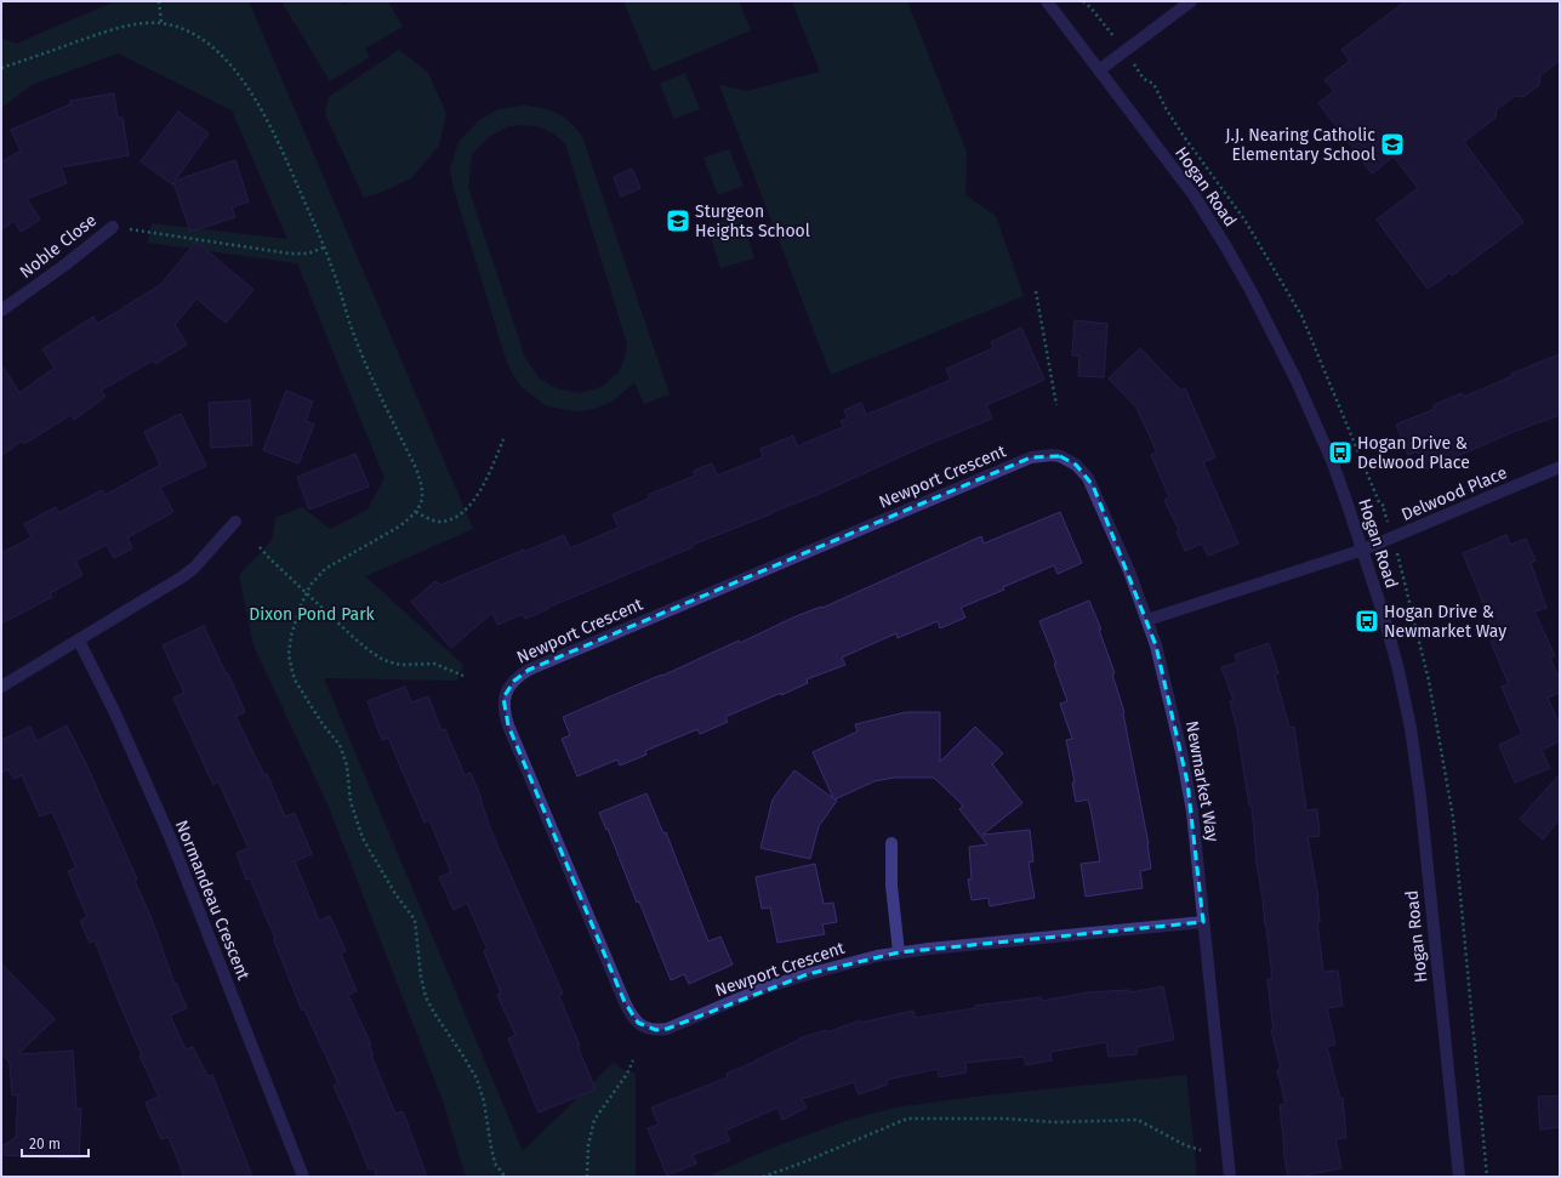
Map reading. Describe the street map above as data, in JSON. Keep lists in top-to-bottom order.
{
  "streets": {
    "street": [
      "Hogan Road",
      "Noble Close",
      "Newport Crescent",
      "Delwood Place",
      "Newmarket Way",
      "Normandeau Crescent"
    ]
  },
  "crossings": [
    ["Hogan Road", "Delwood Place"],
    ["Newport Crescent", "Newmarket Way"]
  ],
  "parks": ["Dixon Pond Park"],
  "places": {
    "school or university": ["J.J. Nearing Catholic Elementary School", "Sturgeon Heights School"],
    "bus stop": ["Hogan Drive & Delwood Place", "Hogan Drive & Newmarket Way"]
  },
  "scale_bar": "20 m"
}
